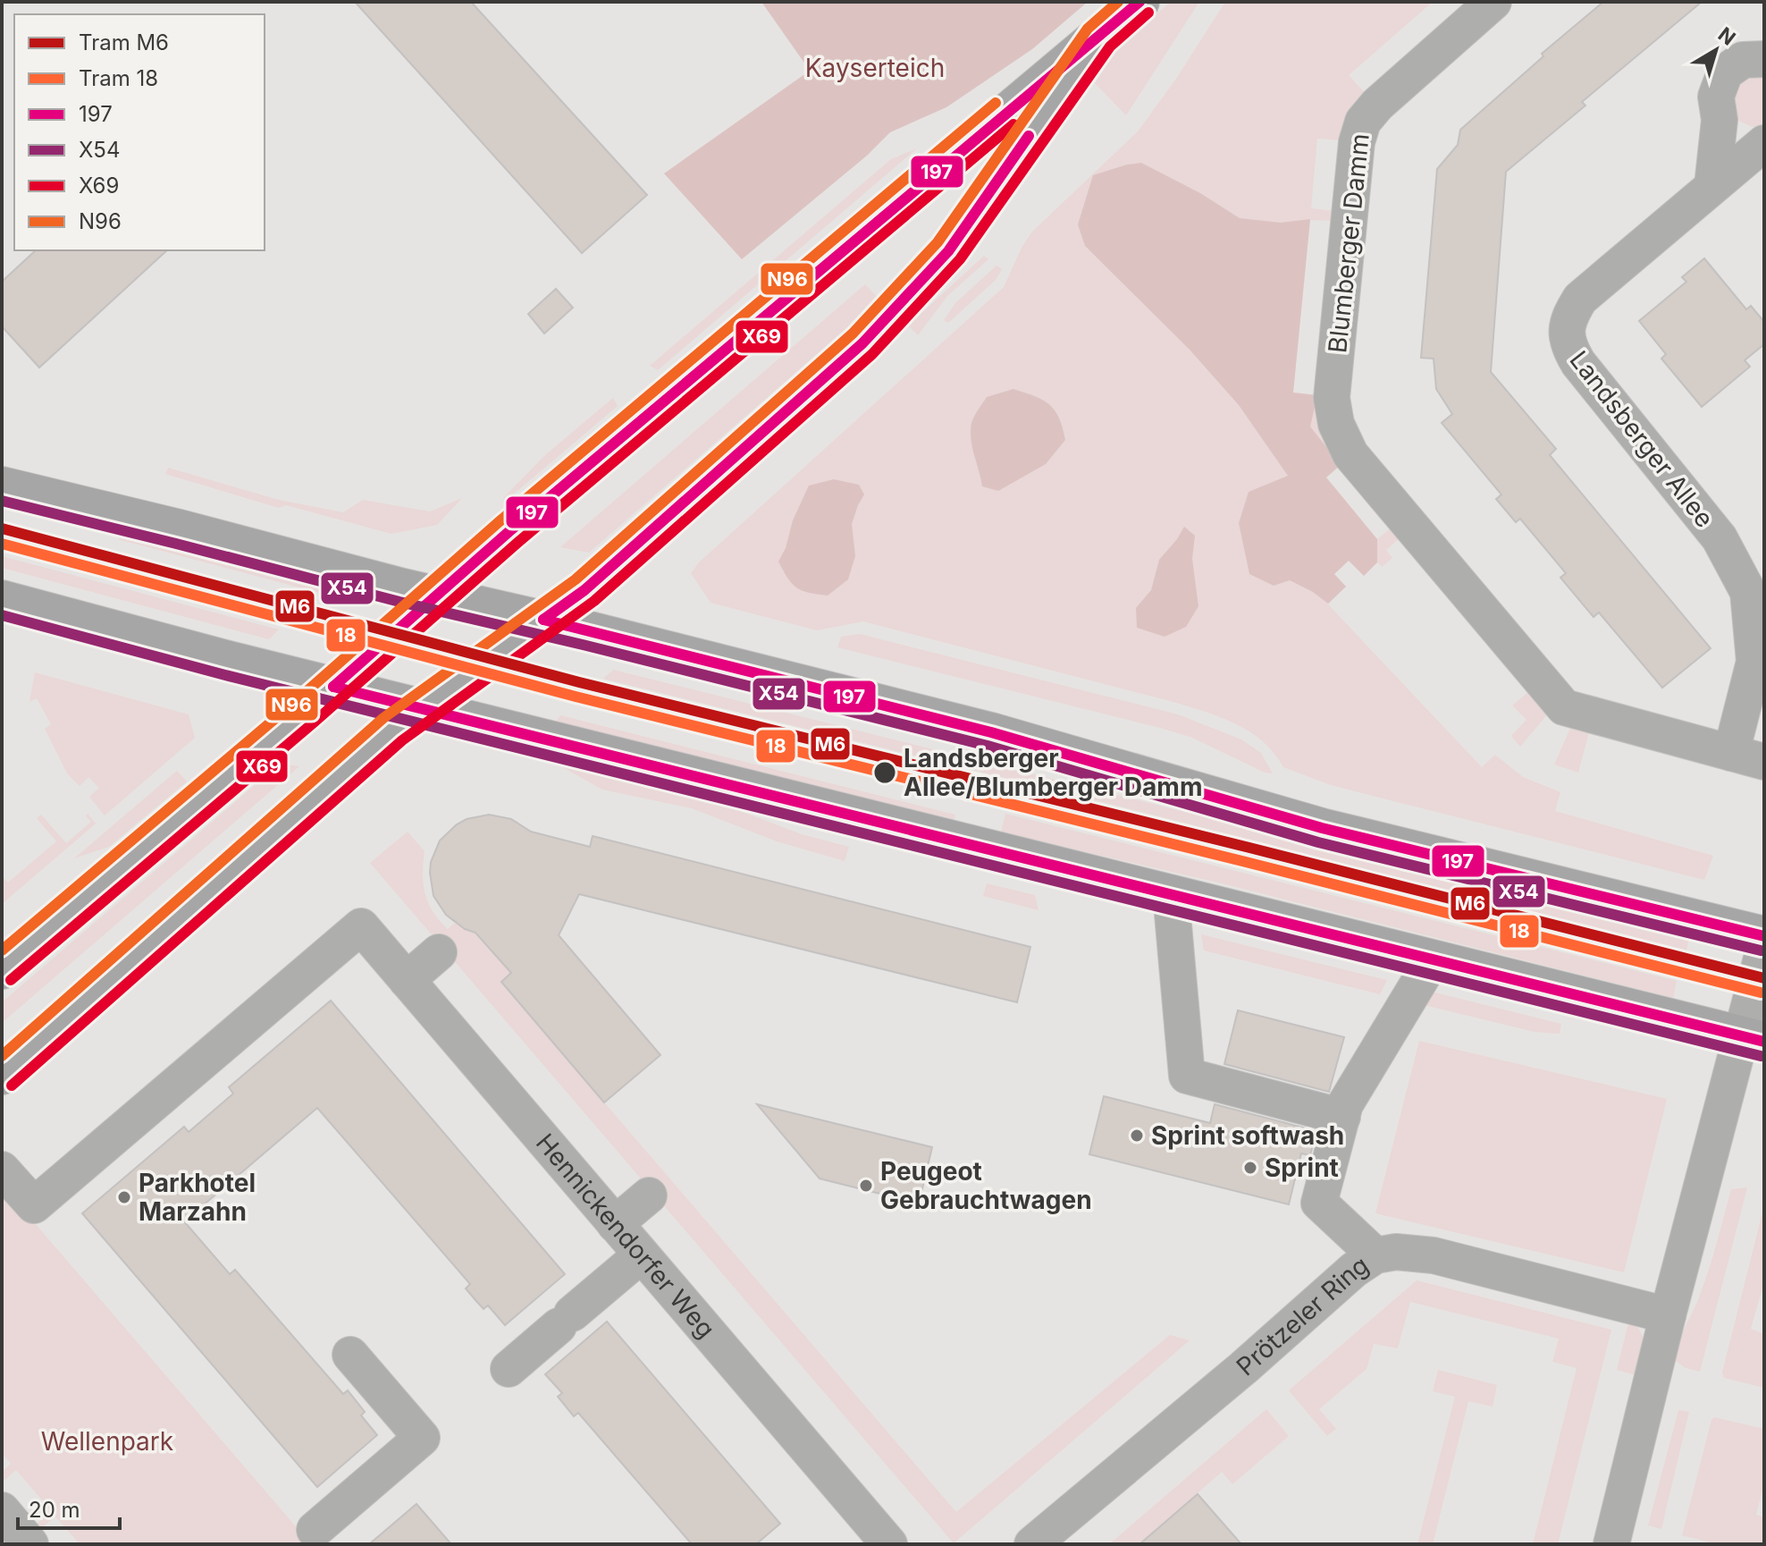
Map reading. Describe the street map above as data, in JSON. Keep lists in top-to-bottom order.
{
  "streets": {
    "street": [
      "Blumberger Damm",
      "Landsberger Allee",
      "Hennickendorfer Weg",
      "Prötzeler Ring"
    ]
  },
  "crossings": [
    ["Blumberger Damm", "Landsberger Allee"]
  ],
  "parks": ["Kayserteich", "Wellenpark"],
  "places": [
    "Landsberger Allee/Blumberger Damm",
    "Sprint softwash",
    "Sprint",
    "Peugeot Gebrauchtwagen",
    "Parkhotel Marzahn"
  ],
  "lines": [
    "transit line 197",
    "transit line N96",
    "transit line X69",
    "transit line X54",
    "tram line M6",
    "tram line 18"
  ],
  "legend": [
    "Tram M6",
    "Tram 18",
    "197",
    "X54",
    "X69",
    "N96"
  ],
  "scale_bar": "20 m",
  "north": "top right"
}
